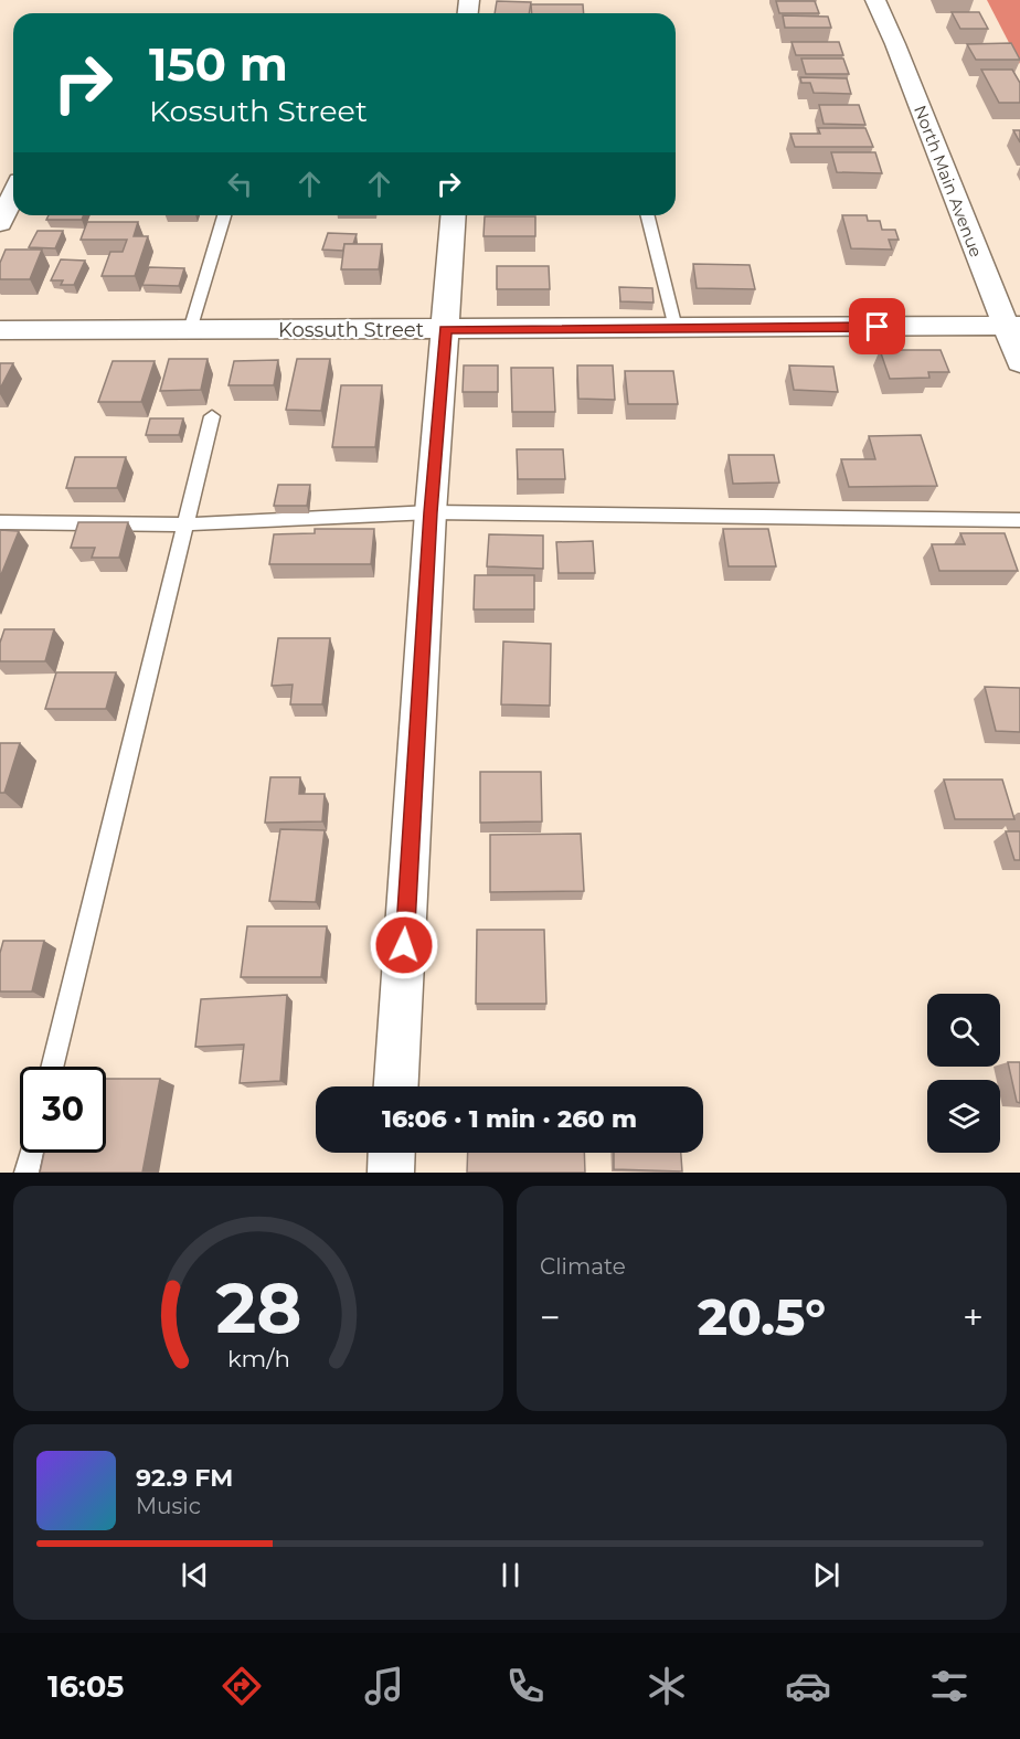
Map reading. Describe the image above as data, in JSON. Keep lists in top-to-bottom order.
{
  "streets": {
    "street": ["North Main Avenue", "Kossuth Street"]
  },
  "crossings": [
    ["North Main Avenue", "Kossuth Street"]
  ],
  "page": {
    "turn": ["150 m", "Kossuth Street"],
    "limit": "30",
    "trip": "16:06 · 1 min · 260 m",
    "tile": "Climate",
    "heat": ["−", "20.5°", "+"],
    "song": ["92.9 FM", "Music"],
    "tabs": "16:05",
    "gauge": ["28", "km/h"]
  }
}
